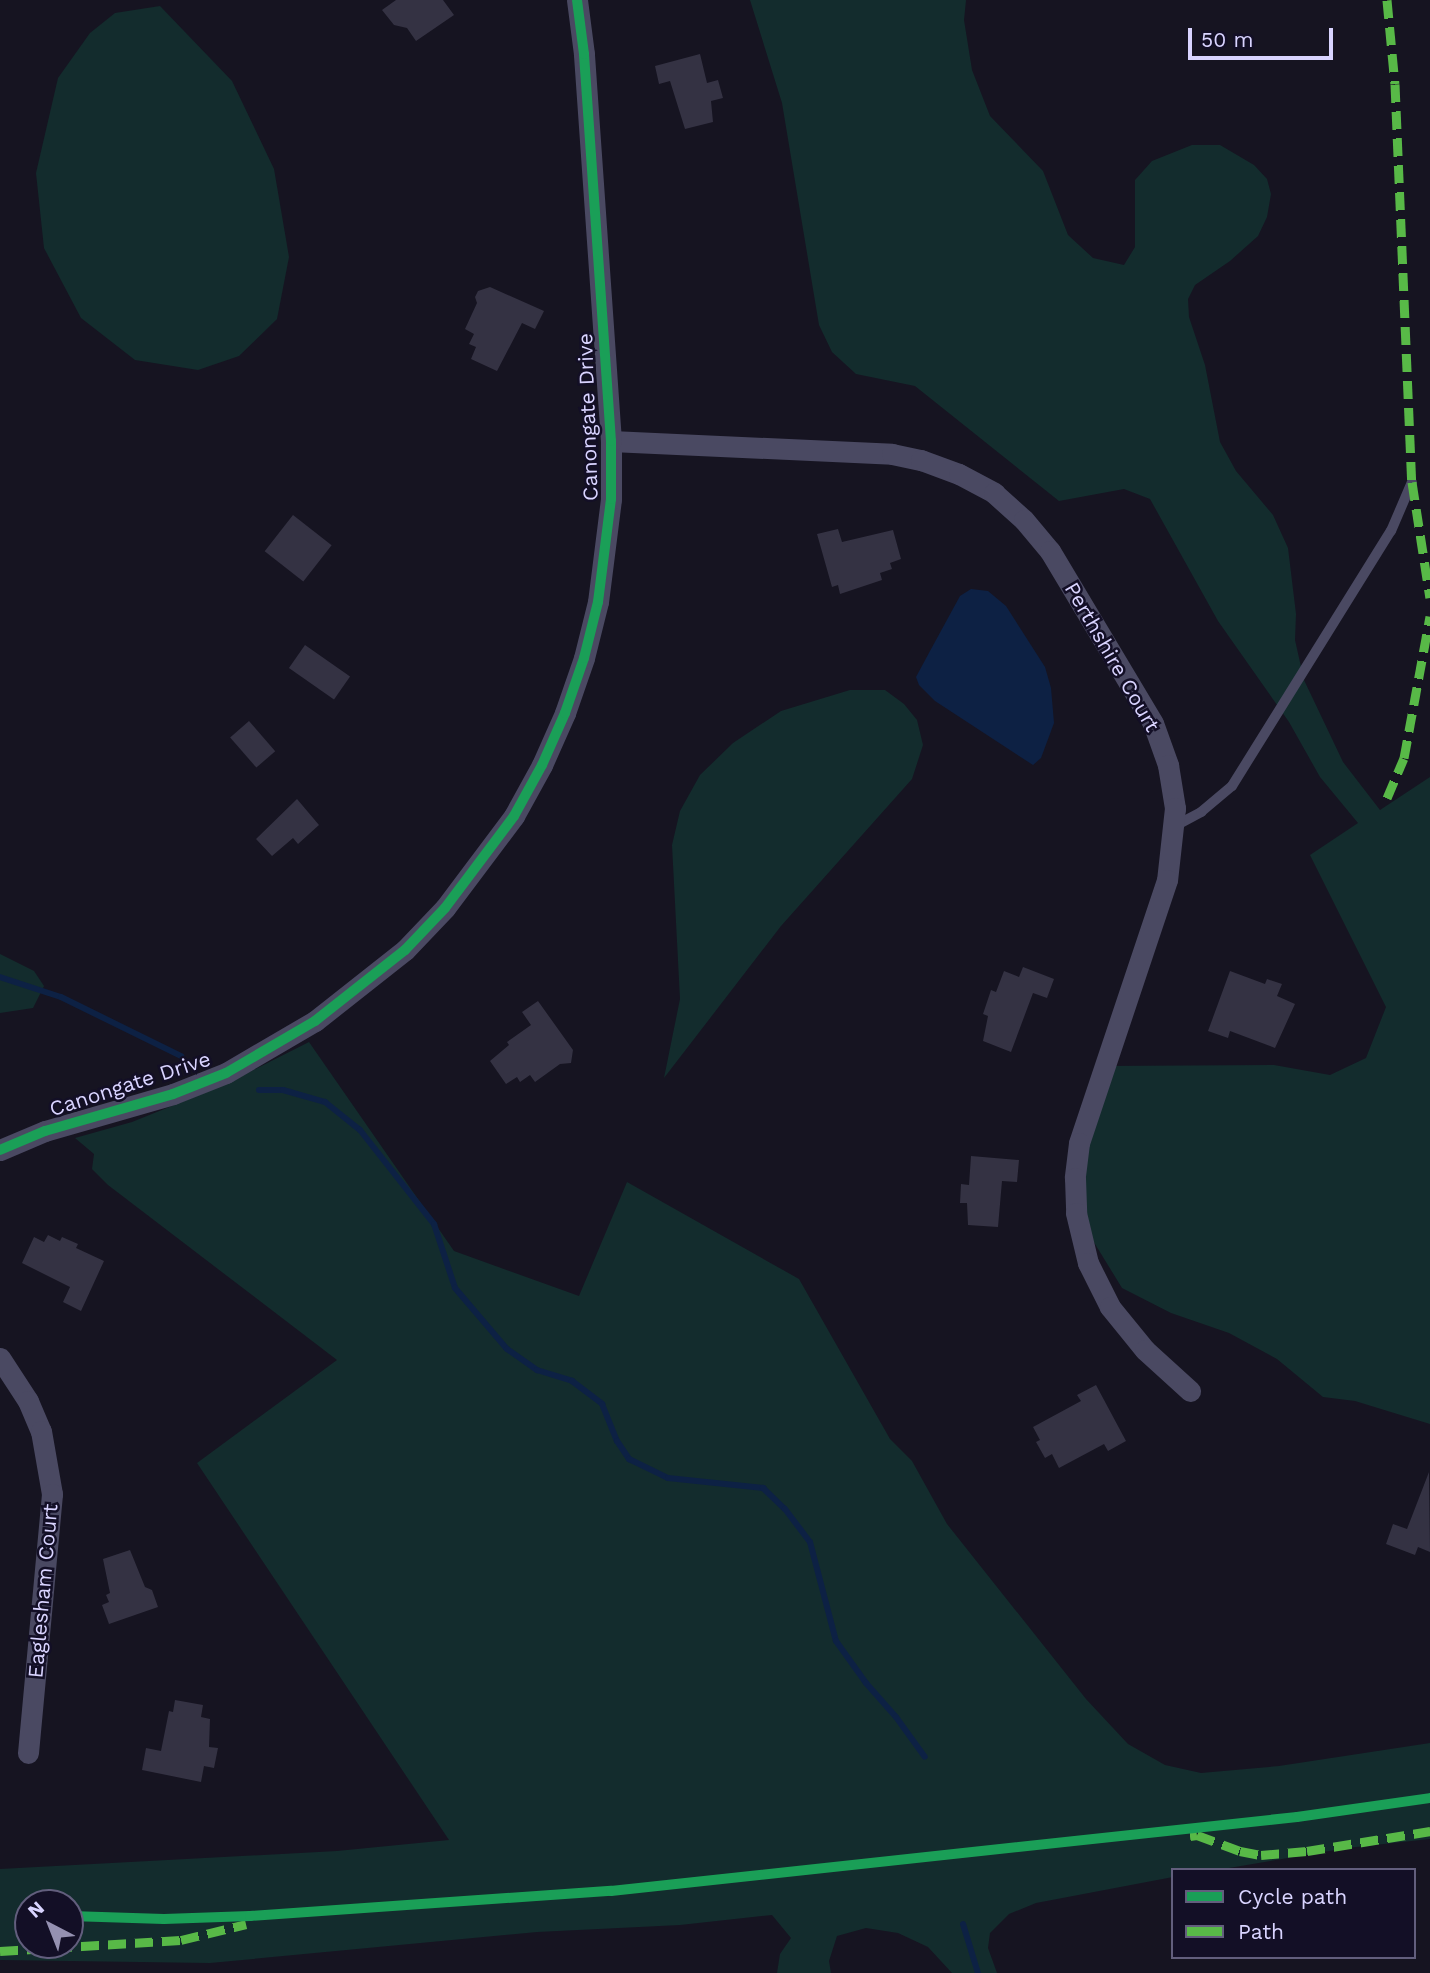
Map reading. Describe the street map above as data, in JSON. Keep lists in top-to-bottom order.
{
  "streets": {
    "street": ["Canongate Drive", "Perthshire Court", "Eaglesham Court"]
  },
  "crossings": [
    ["Canongate Drive", "Perthshire Court"]
  ],
  "legend": ["Cycle path", "Path"],
  "scale_bar": "50 m",
  "north": "top left"
}
